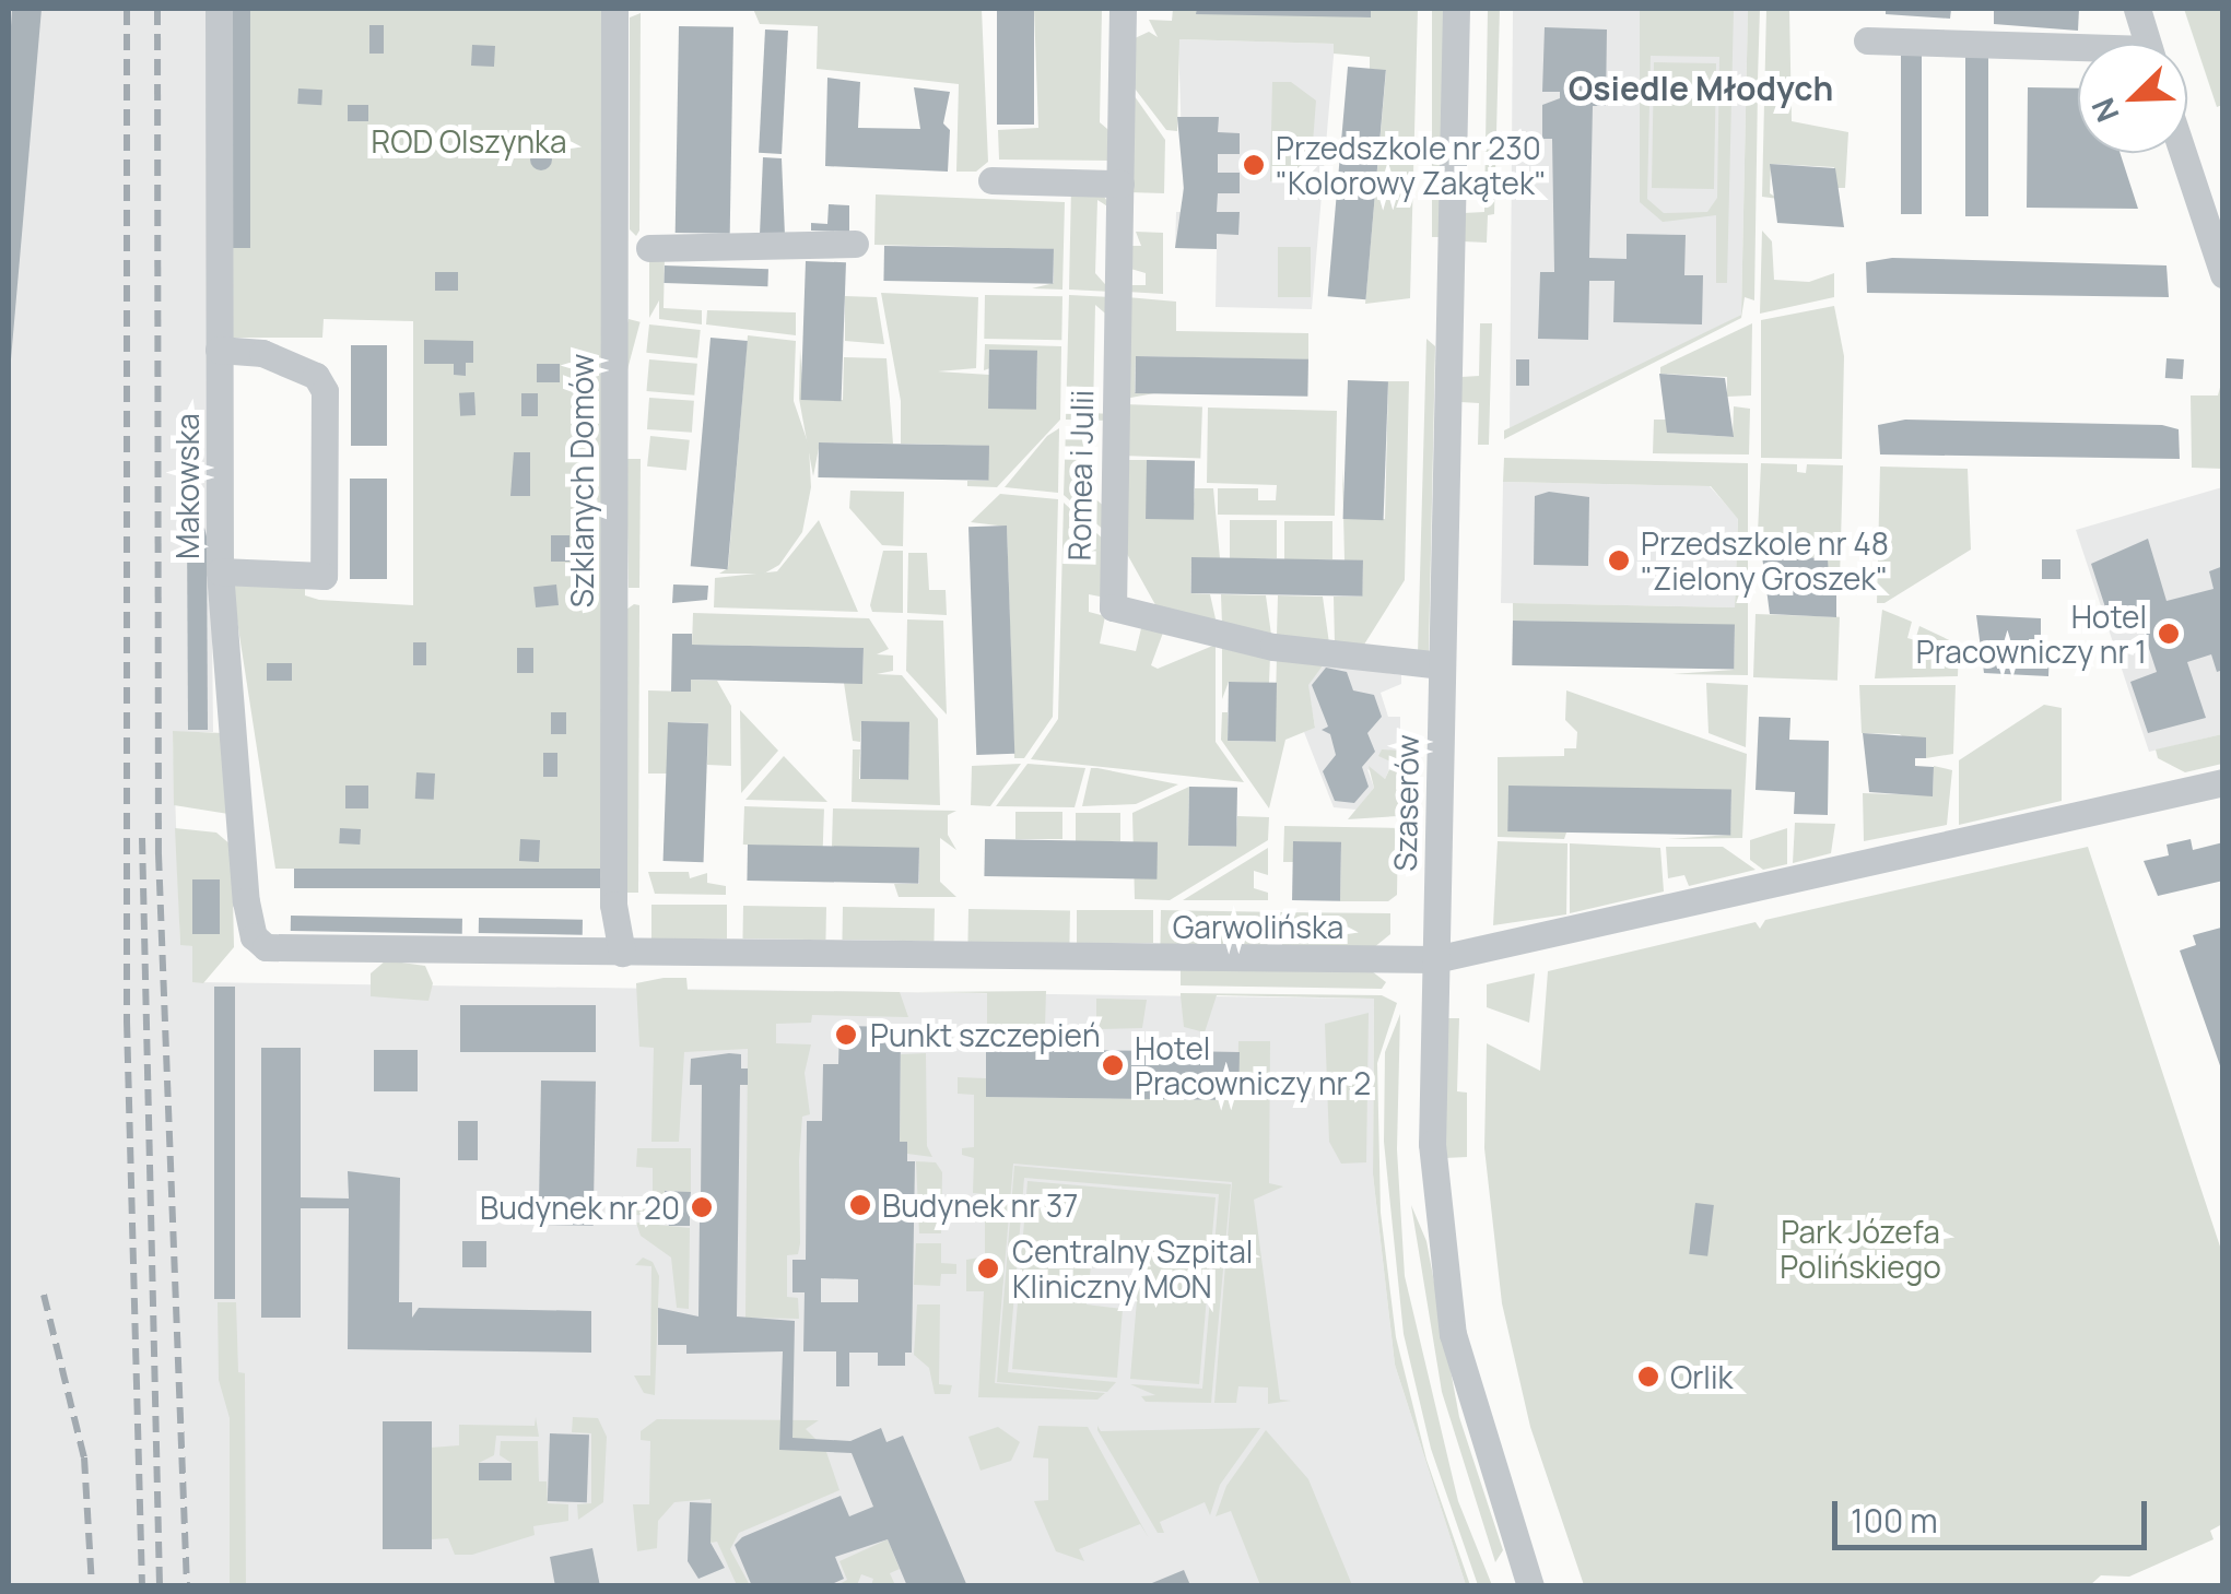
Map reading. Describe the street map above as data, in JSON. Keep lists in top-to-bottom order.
{
  "streets": {
    "street": [
      "Romea i Julii",
      "Szklanych Domów",
      "Makowska",
      "Szaserów",
      "Garwolińska"
    ]
  },
  "crossings": [
    ["Romea i Julii", "Szaserów"],
    ["Szklanych Domów", "Garwolińska"],
    ["Makowska", "Garwolińska"],
    ["Szaserów", "Garwolińska"]
  ],
  "districts": ["Osiedle Młodych"],
  "parks": ["ROD Olszynka", "Park Józefa Polińskiego"],
  "places": [
    "Przedszkole nr 230 \"Kolorowy Zakątek\"",
    "Przedszkole nr 48 \"Zielony Groszek\"",
    "Hotel Pracowniczy nr 1",
    "Punkt szczepień",
    "Hotel Pracowniczy nr 2",
    "Budynek nr 37",
    "Budynek nr 20",
    "Centralny Szpital Kliniczny MON",
    "Orlik"
  ],
  "scale_bar": "100 m",
  "north": "bottom left"
}
